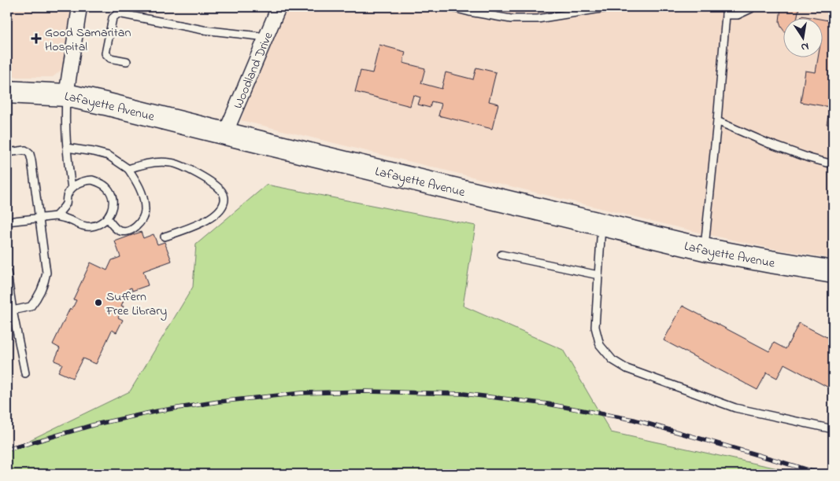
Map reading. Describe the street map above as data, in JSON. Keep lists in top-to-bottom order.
{
  "streets": {
    "main road": ["Lafayette Avenue"],
    "street": ["Woodland Drive"]
  },
  "crossings": [
    ["Woodland Drive", "Lafayette Avenue"]
  ],
  "places": {
    "health": ["Good Samaritan Hospital"],
    "other": ["Suffern Free Library"]
  },
  "north": "bottom"
}
